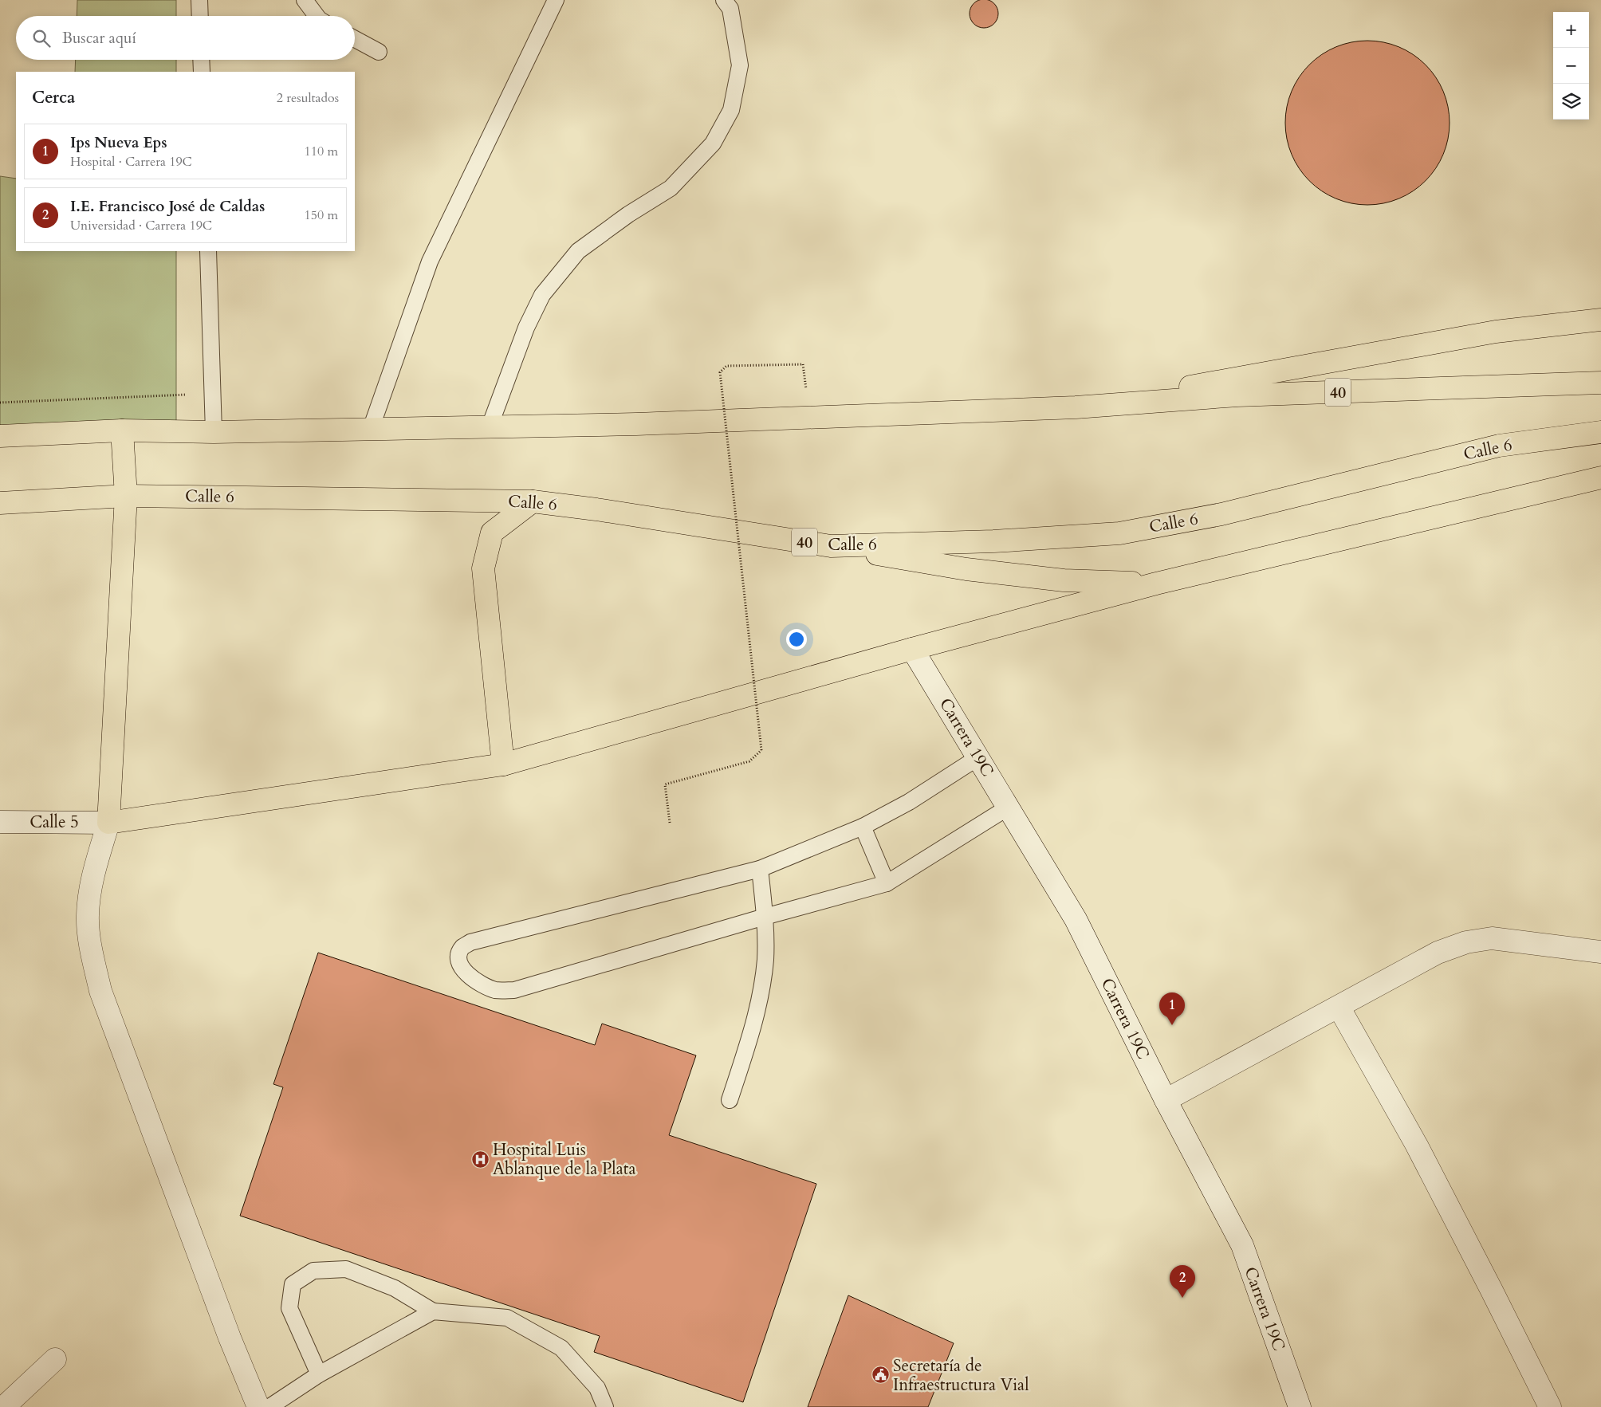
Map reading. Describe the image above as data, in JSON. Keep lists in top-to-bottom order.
{
  "streets": {
    "highway": ["40", "Calle 6"],
    "street": ["Carrera 19C", "Calle 5"]
  },
  "places": {
    "hospital": ["Hospital Luis Ablanque de la Plata"],
    "public building": ["Secretaría de Infraestructura Vial"]
  },
  "page": {
    "map_buttons": ["+", "−"],
    "search": "Buscar aquí",
    "heading": ["Cerca", "2 resultados"],
    "list": [
      {
        "mark": "1",
        "name": "Ips Nueva Eps",
        "note": "Hospital · Carrera 19C",
        "value": "110 m"
      },
      {
        "mark": "2",
        "name": "I.E. Francisco José de Caldas",
        "note": "Universidad · Carrera 19C",
        "value": "150 m"
      }
    ],
    "pins": ["1", "2"]
  }
}
